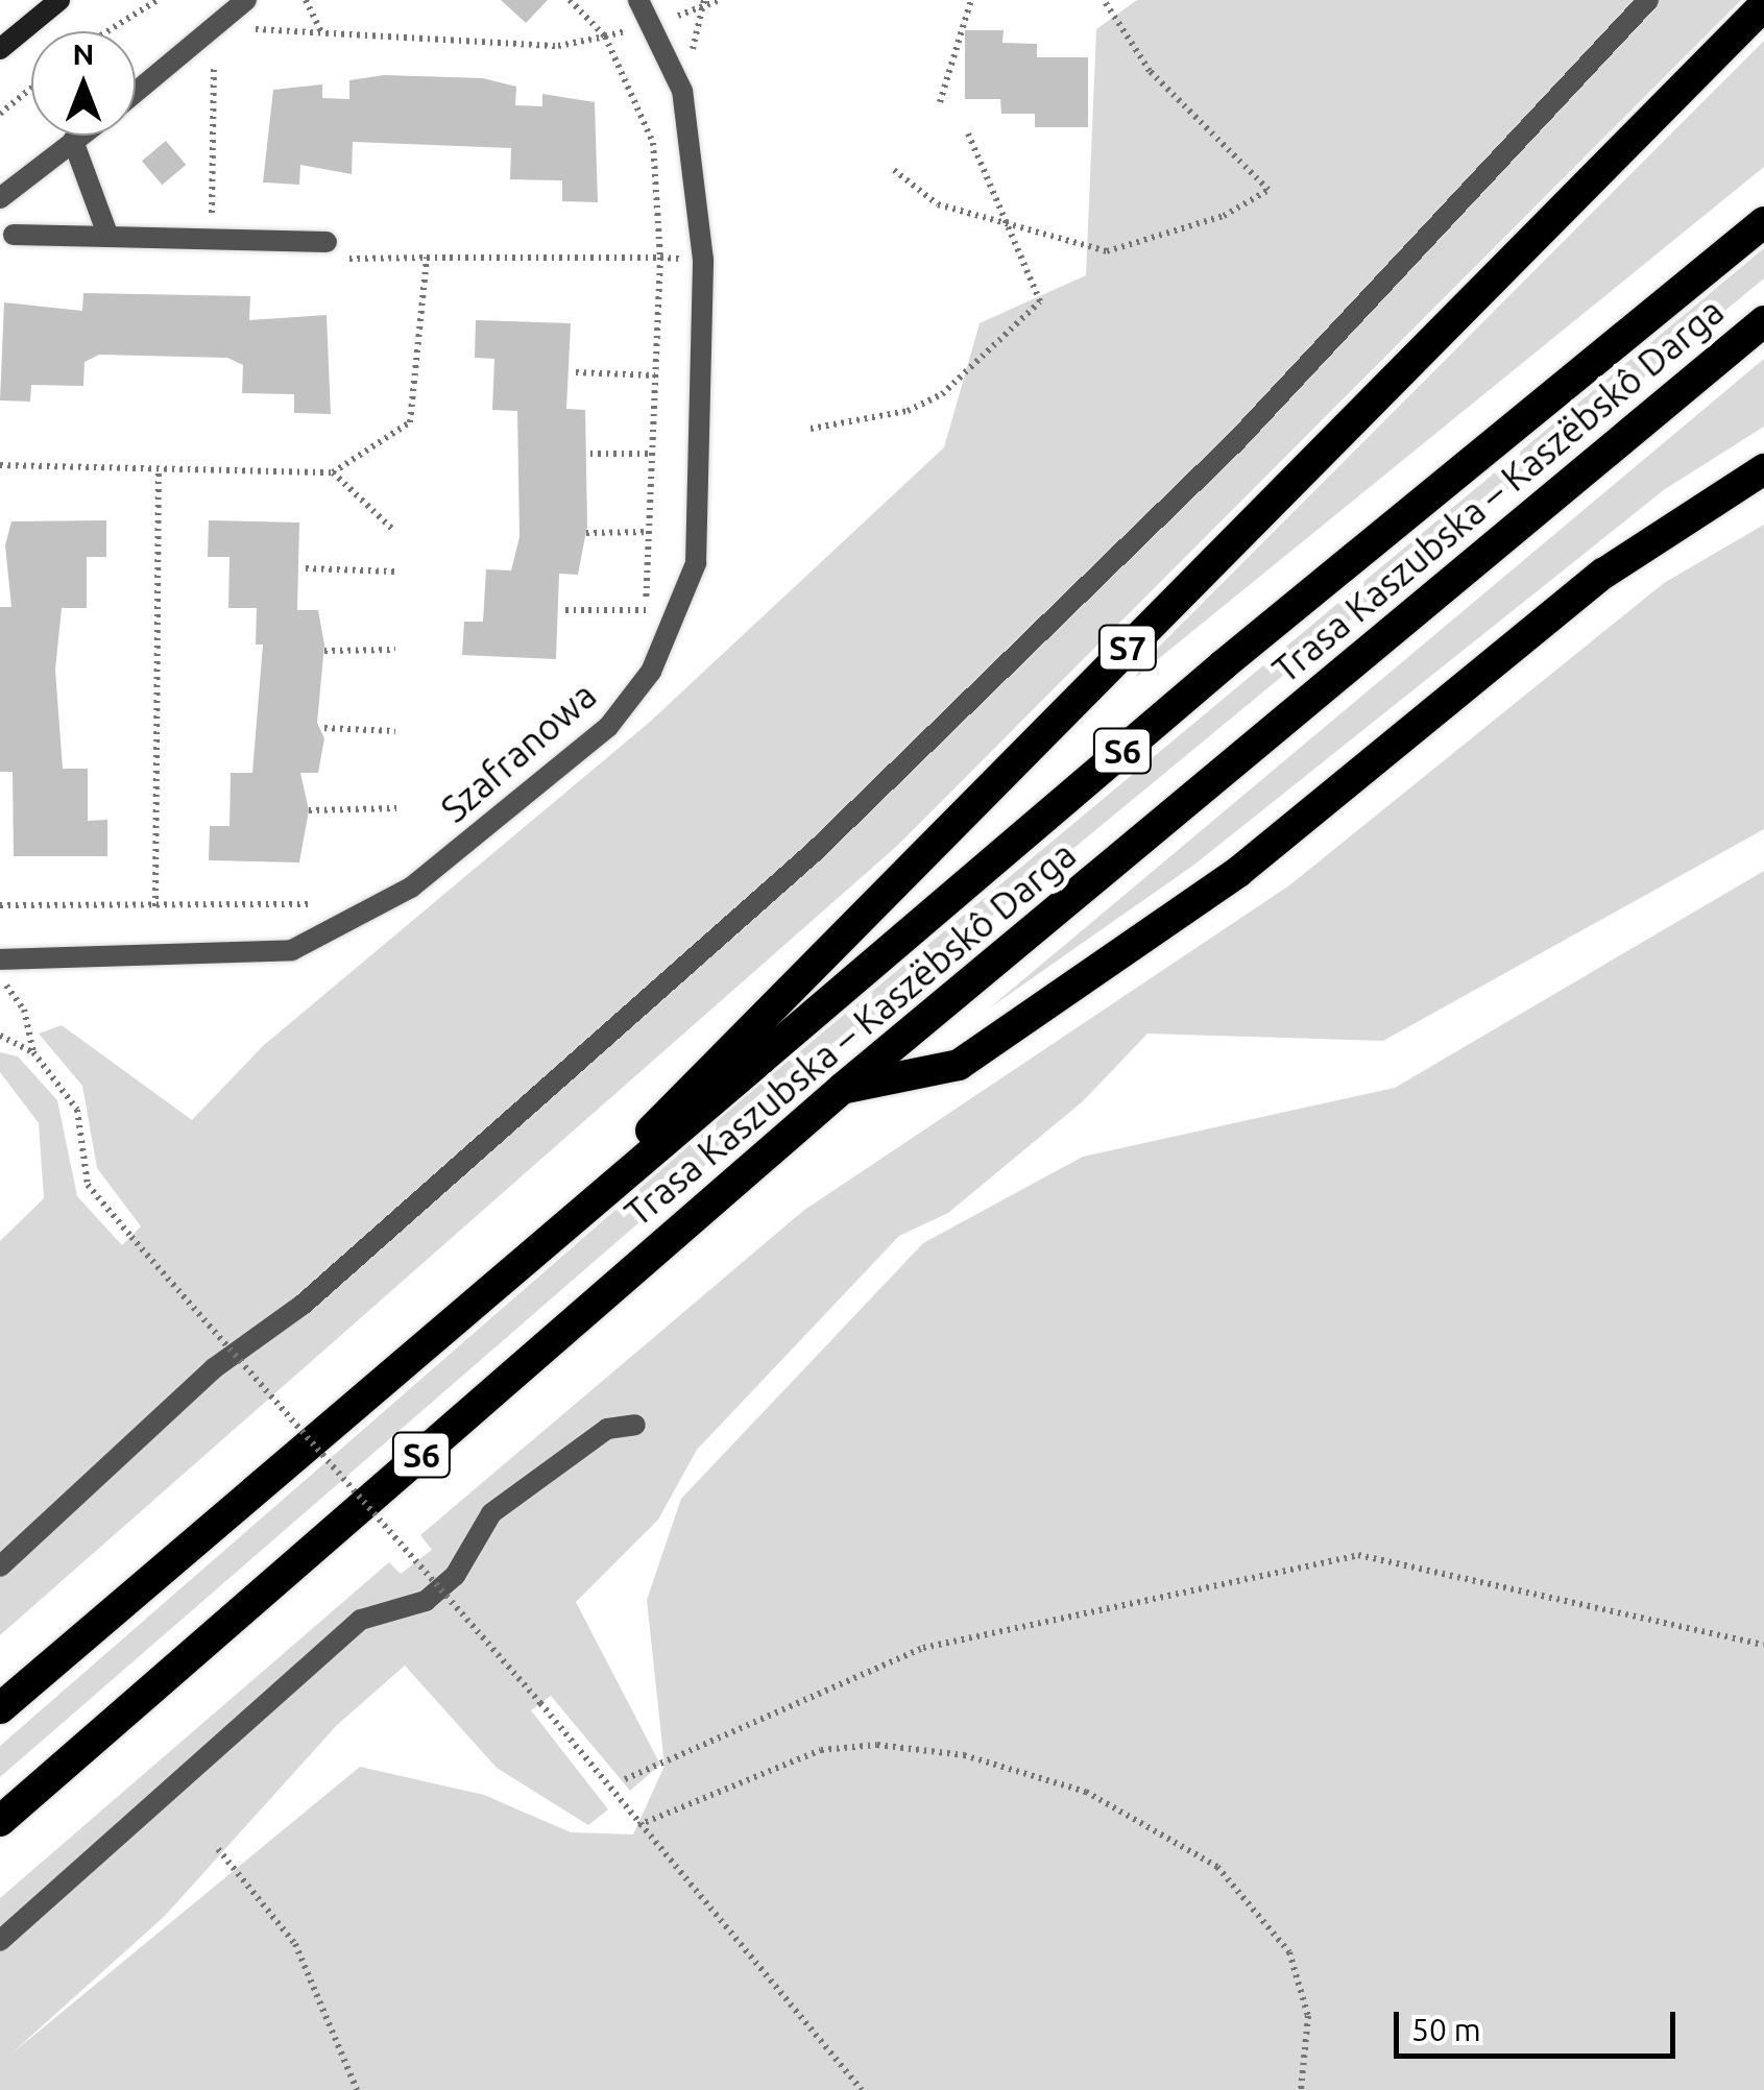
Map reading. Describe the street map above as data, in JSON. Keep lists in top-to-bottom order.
{
  "streets": {
    "highway": ["Trasa Kaszubska – Kaszëbskô Darga", "S7", "S6"],
    "street": ["Szafranowa"]
  },
  "crossings": [
    ["Trasa Kaszubska – Kaszëbskô Darga", "S7"],
    ["Trasa Kaszubska – Kaszëbskô Darga", "S6"]
  ],
  "scale_bar": "50 m",
  "north": "top"
}
